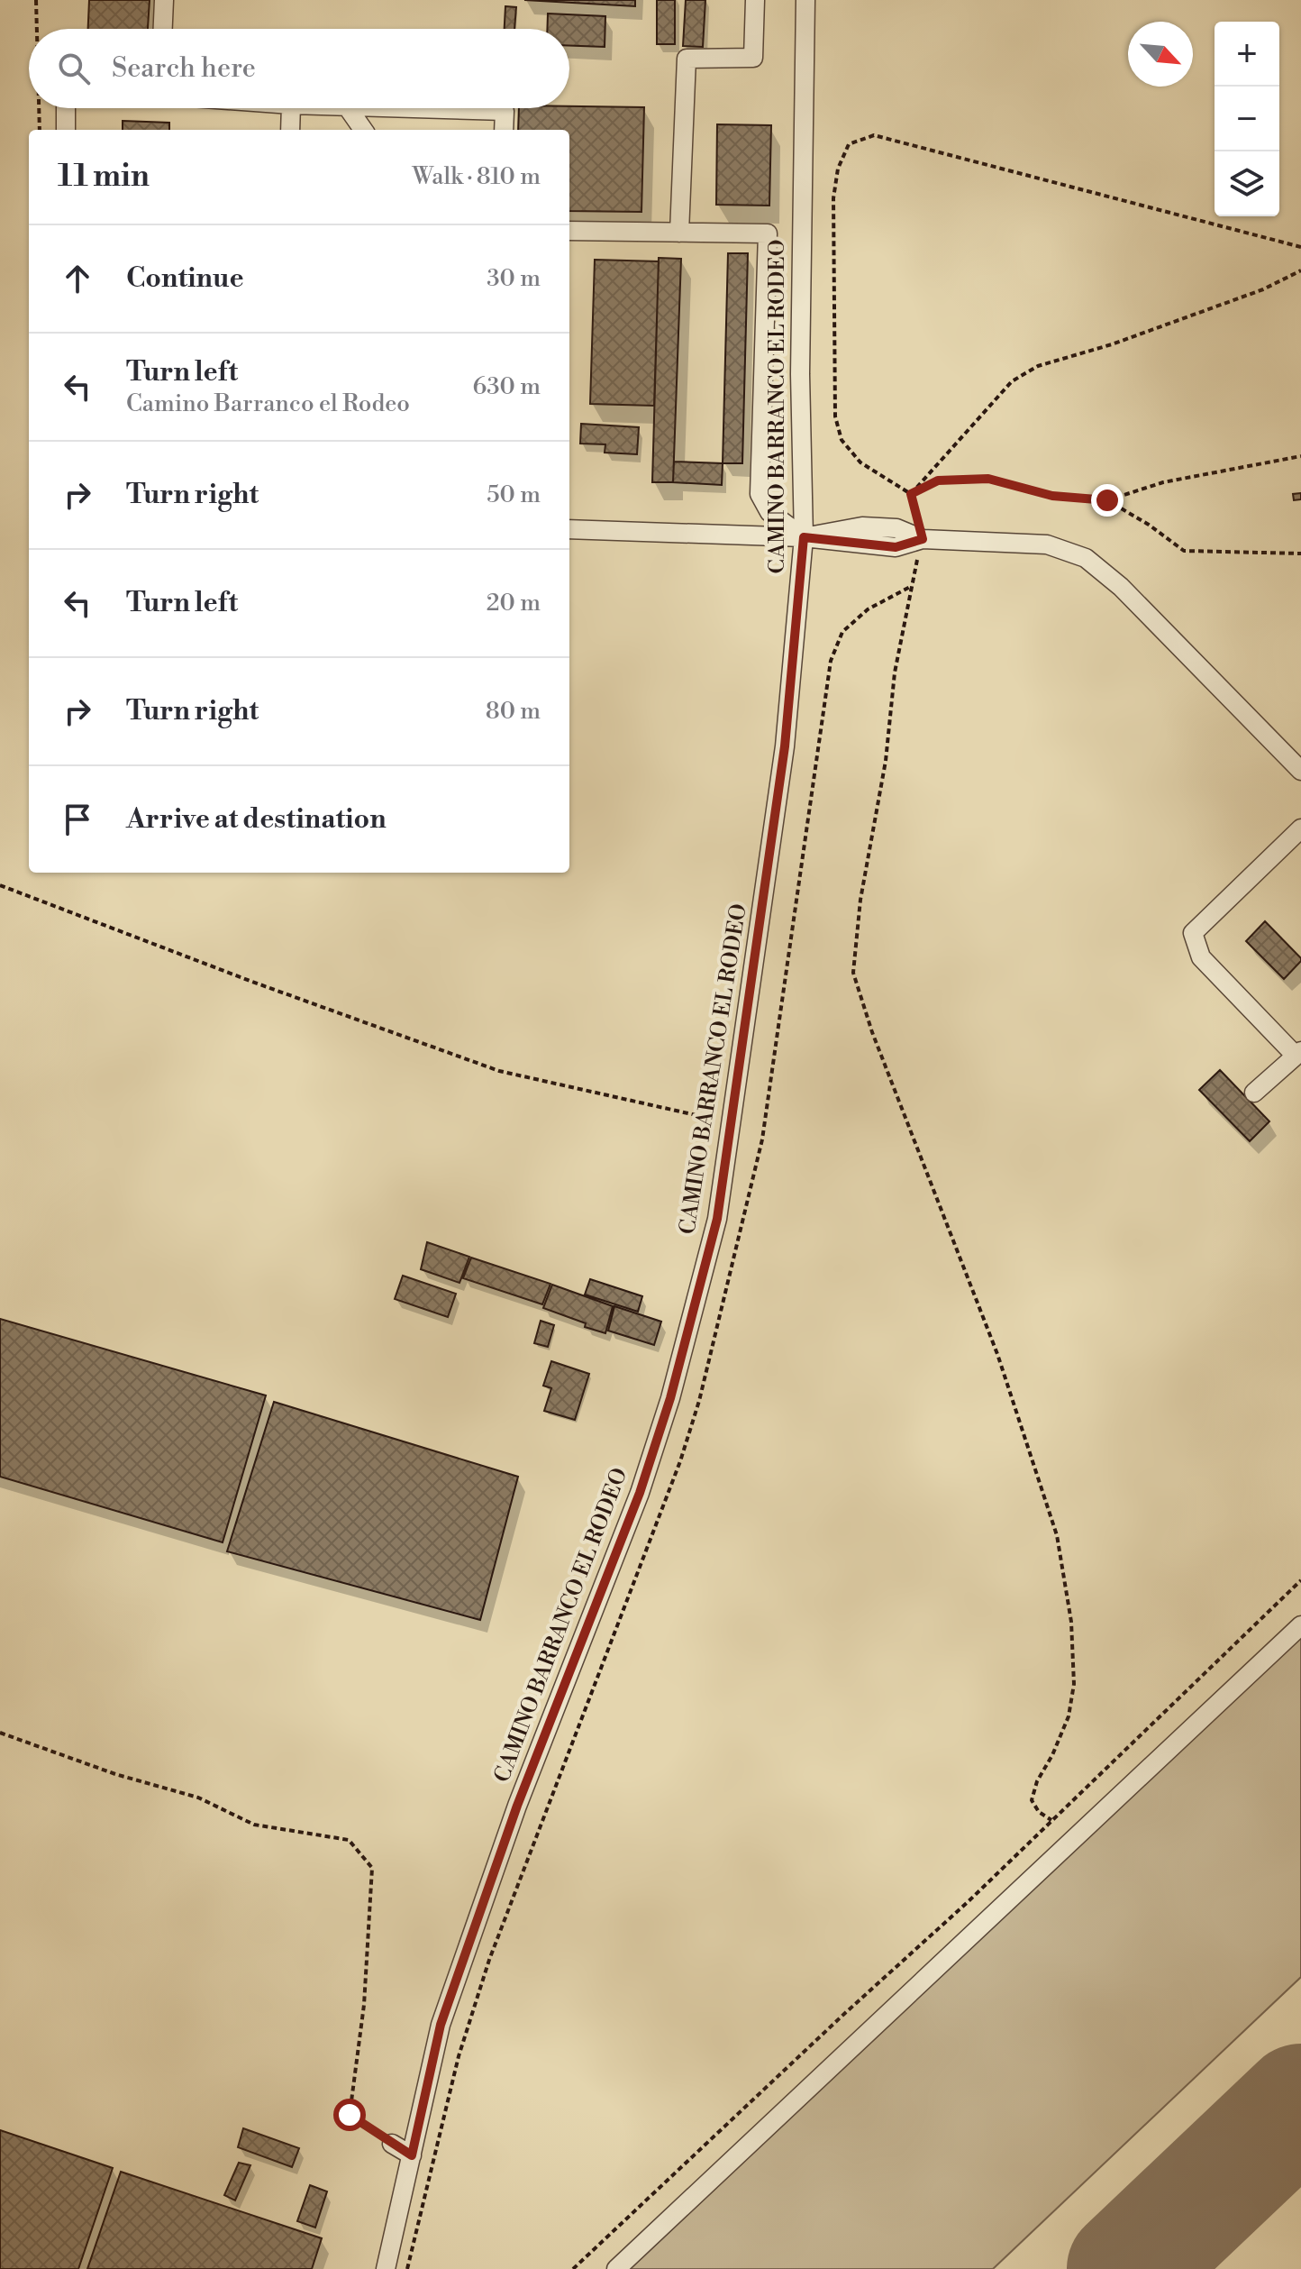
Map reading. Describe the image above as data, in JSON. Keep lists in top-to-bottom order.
{
  "streets": {
    "street": ["CAMINO BARRANCO EL RODEO"]
  },
  "north": "bottom right",
  "page": {
    "map_buttons": ["+", "−"],
    "search": "Search here",
    "heading": ["11 min", "Walk · 810 m"],
    "list": [
      ["Continue", "30 m"],
      ["Turn left", "Camino Barranco el Rodeo", "630 m"],
      ["Turn right", "50 m"],
      ["Turn left", "20 m"],
      ["Turn right", "80 m"],
      "Arrive at destination"
    ]
  }
}
